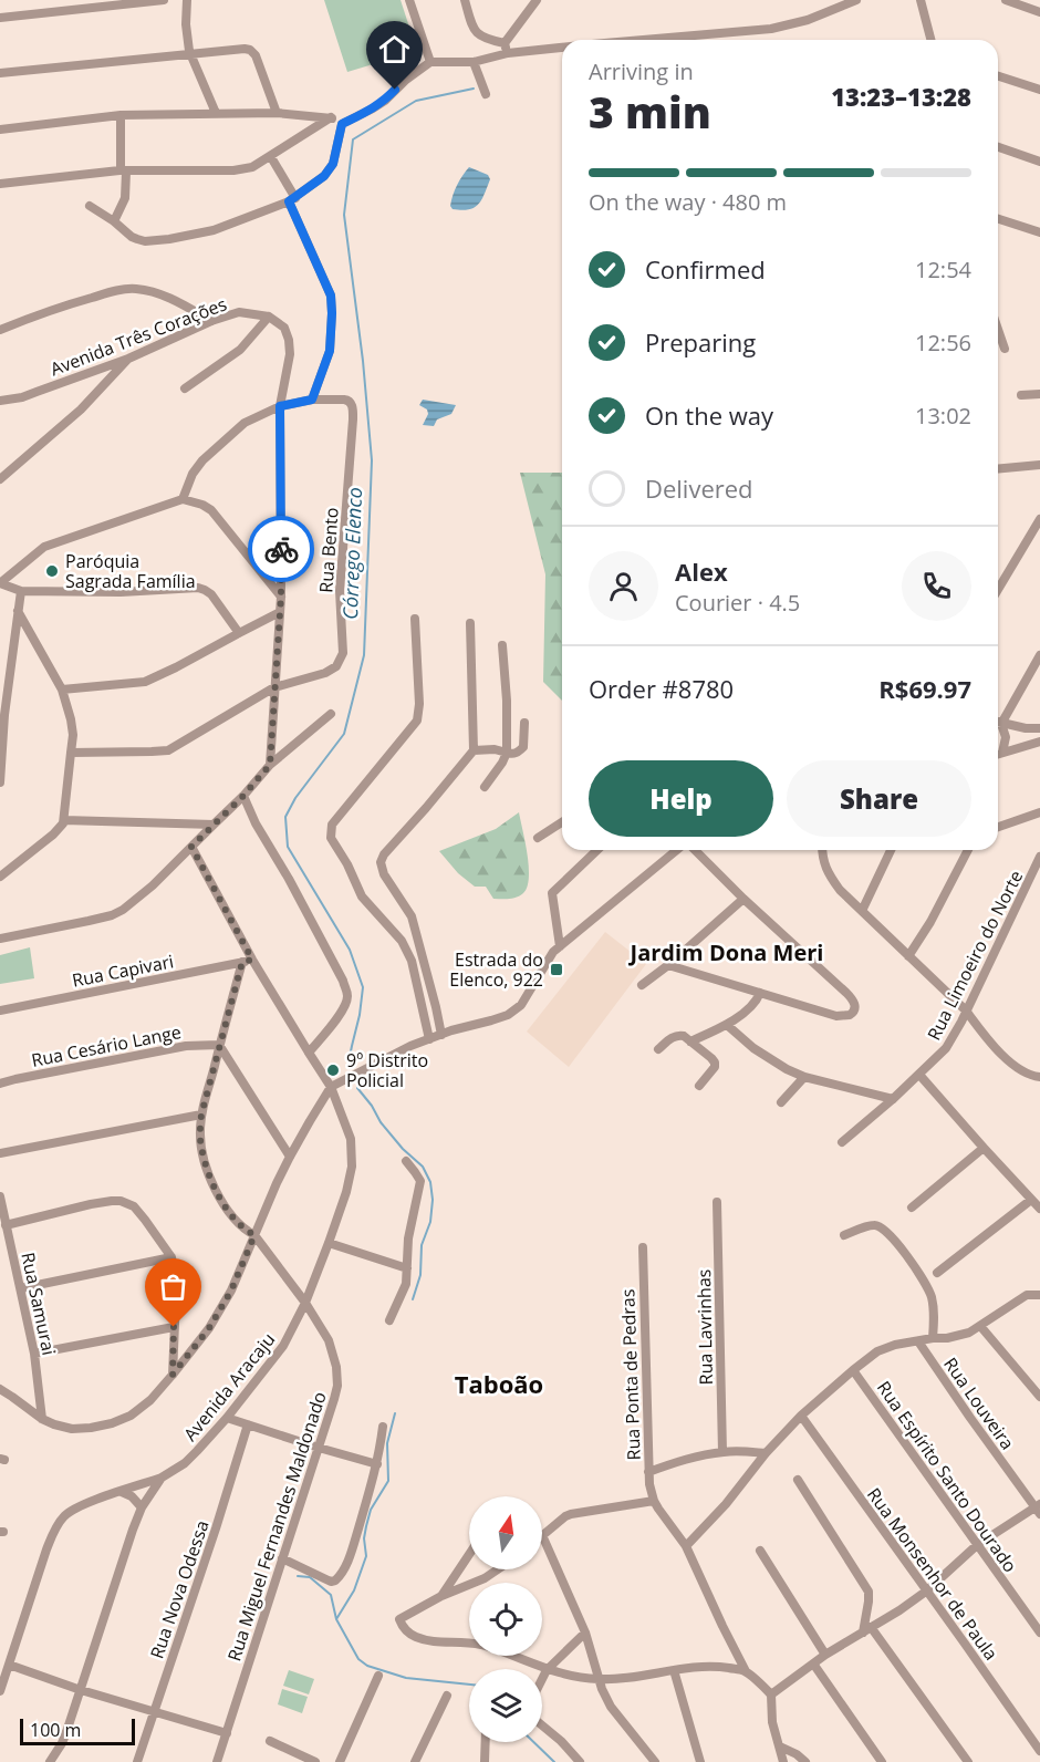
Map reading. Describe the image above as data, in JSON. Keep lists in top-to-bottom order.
{
  "streets": {
    "street": [
      "Avenida Três Corações",
      "Rua Bento",
      "Rua Limoeiro do Norte",
      "Rua Capivari",
      "Rua Cesário Lange",
      "Rua Samurai",
      "Rua Lavrinhas",
      "Rua Ponta de Pedras",
      "Avenida Aracaju",
      "Rua Louveira",
      "Rua Espírito Santo Dourado",
      "Rua Miguel Fernandes Maldonado",
      "Rua Monsenhor de Paula",
      "Rua Nova Odessa"
    ]
  },
  "crossings": [
    ["Rua Capivari", "Avenida Aracaju"],
    ["Rua Capivari", "Rua Miguel Fernandes Maldonado"],
    ["Rua Cesário Lange", "Rua Miguel Fernandes Maldonado"],
    ["Avenida Aracaju", "Rua Miguel Fernandes Maldonado"]
  ],
  "districts": ["Jardim Dona Meri", "Taboão"],
  "water": ["Córrego Elenco"],
  "places": {
    "other": ["Paróquia Sagrada Família", "9º Distrito Policial"],
    "transit": ["Estrada do Elenco, 922"]
  },
  "scale_bar": "100 m",
  "north": "top",
  "page": {
    "heading": ["3 min", "Arriving in", "13:23–13:28"],
    "panel": [
      "Alex",
      "Courier · 4.5",
      "Order #8780",
      "R$69.97"
    ],
    "bar": "On the way · 480 m",
    "list": [
      ["Confirmed", "12:54"],
      ["Preparing", "12:56"],
      ["On the way", "13:02"],
      "Delivered"
    ],
    "buttons": ["Help", "Share"],
    "scale": "100 m"
  }
}
